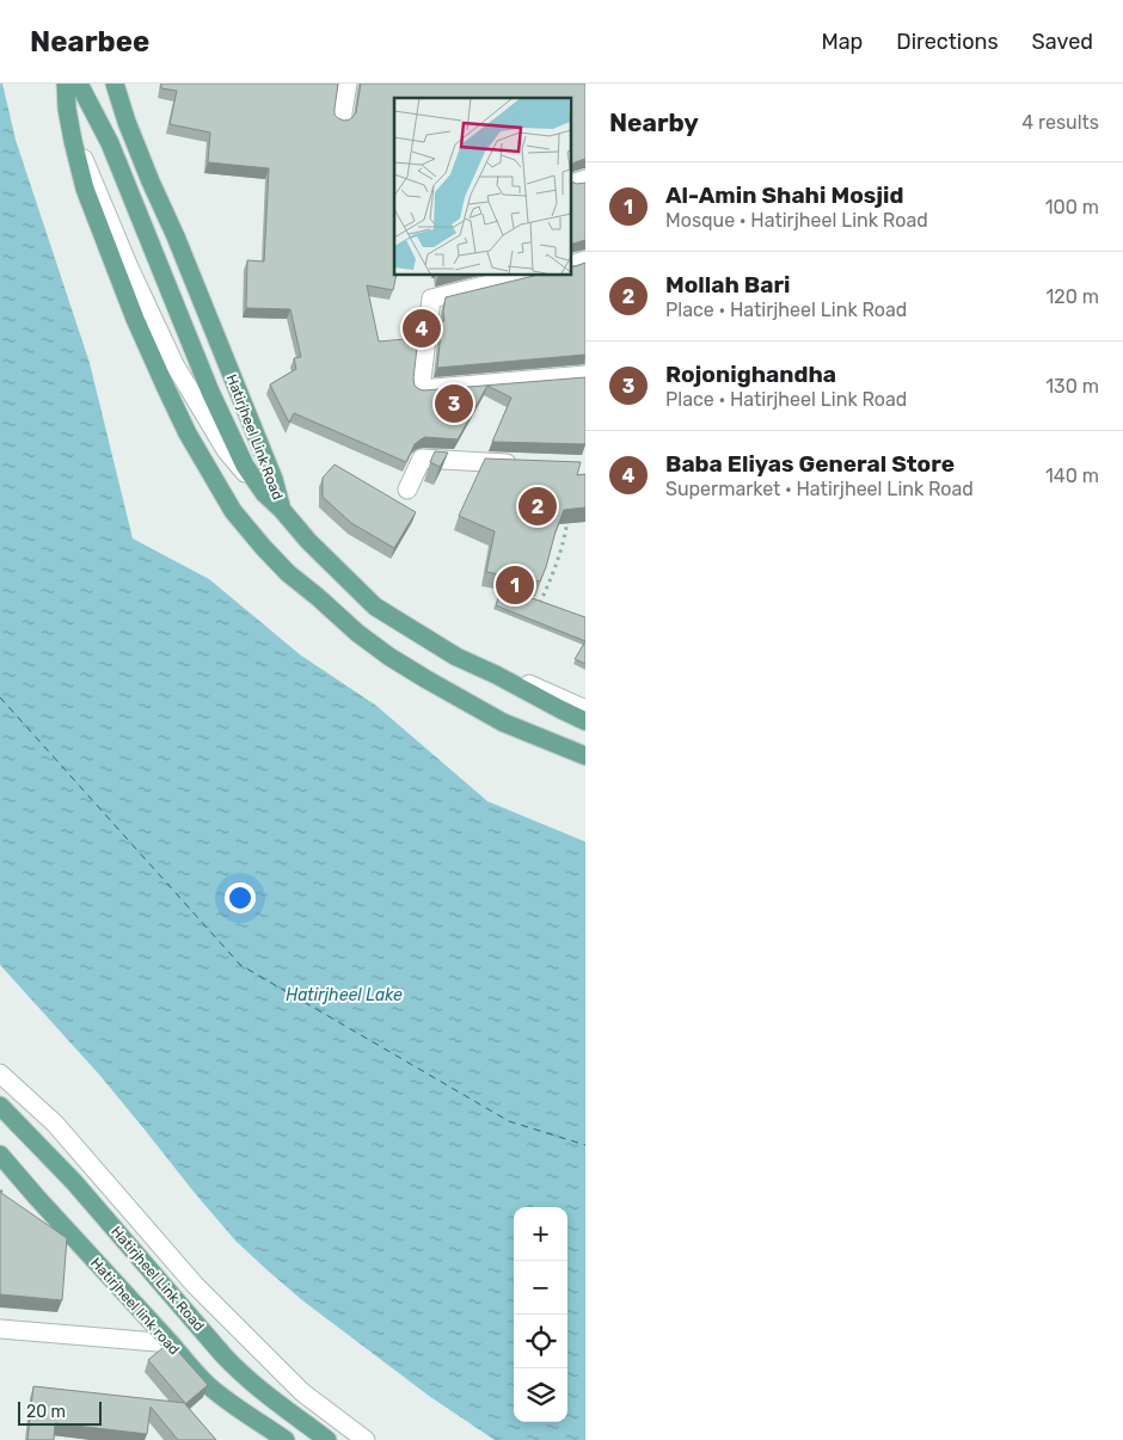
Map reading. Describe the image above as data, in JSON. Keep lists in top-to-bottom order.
{
  "streets": {
    "main road": ["Hatirjheel Link Road", "Hatirjheel link road"]
  },
  "water": ["Hatirjheel Lake"],
  "scale_bar": "20 m",
  "page": {
    "header": "Nearbee",
    "nav": ["Map", "Directions", "Saved"],
    "heading": ["Nearby", "4 results"],
    "list": [
      {
        "mark": "1",
        "name": "Al-Amin Shahi Mosjid",
        "note": "Mosque · Hatirjheel Link Road",
        "value": "100 m"
      },
      {
        "mark": "2",
        "name": "Mollah Bari",
        "note": "Place · Hatirjheel Link Road",
        "value": "120 m"
      },
      {
        "mark": "3",
        "name": "Rojonighandha",
        "note": "Place · Hatirjheel Link Road",
        "value": "130 m"
      },
      {
        "mark": "4",
        "name": "Baba Eliyas General Store",
        "note": "Supermarket · Hatirjheel Link Road",
        "value": "140 m"
      }
    ],
    "pins": [
      "4",
      "3",
      "2",
      "1"
    ],
    "map_buttons": ["+", "−"],
    "scale": "20 m"
  }
}
